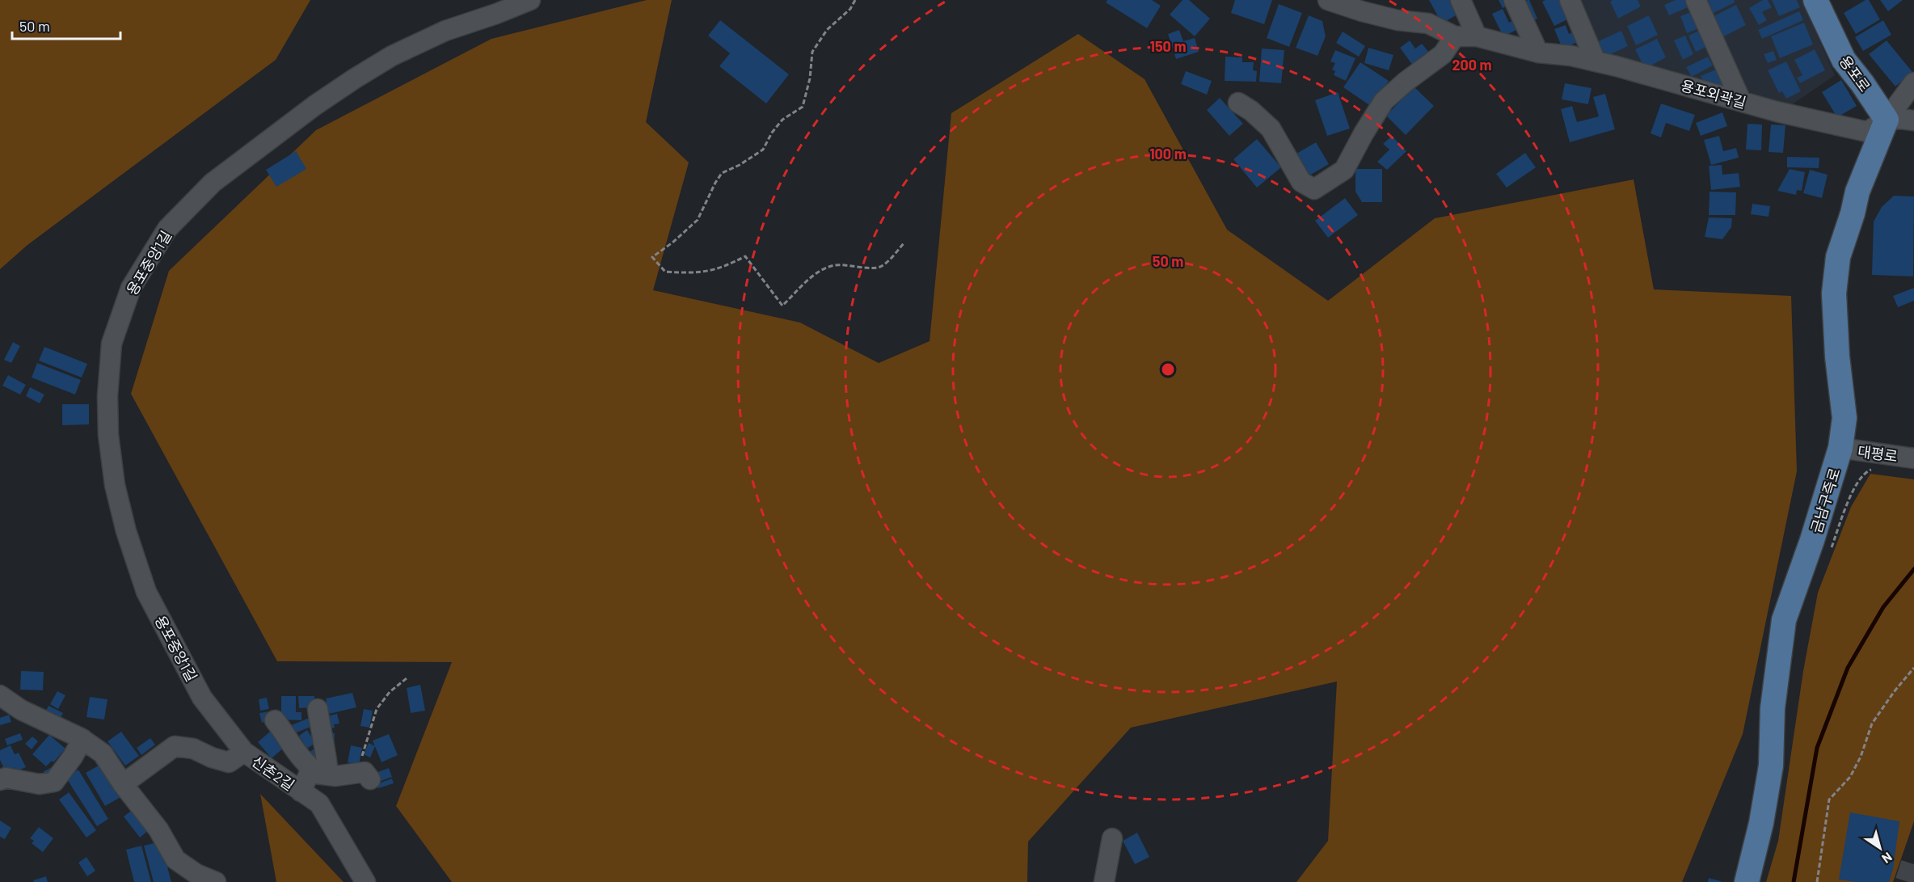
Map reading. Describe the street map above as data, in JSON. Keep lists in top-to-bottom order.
{
  "streets": {
    "main road": ["용포로", "금남구즉로"],
    "street": [
      "용포외곽길",
      "용포중앙1길",
      "대평로",
      "신촌2길"
    ]
  },
  "crossings": [
    ["용포로", "용포외곽길"],
    ["용포로", "금남구즉로"],
    ["용포외곽길", "금남구즉로"],
    ["용포중앙1길", "신촌2길"],
    ["대평로", "금남구즉로"]
  ],
  "scale_bar": "50 m",
  "north": "bottom right",
  "rings": [
    "150 m",
    "200 m",
    "100 m",
    "50 m"
  ]
}
